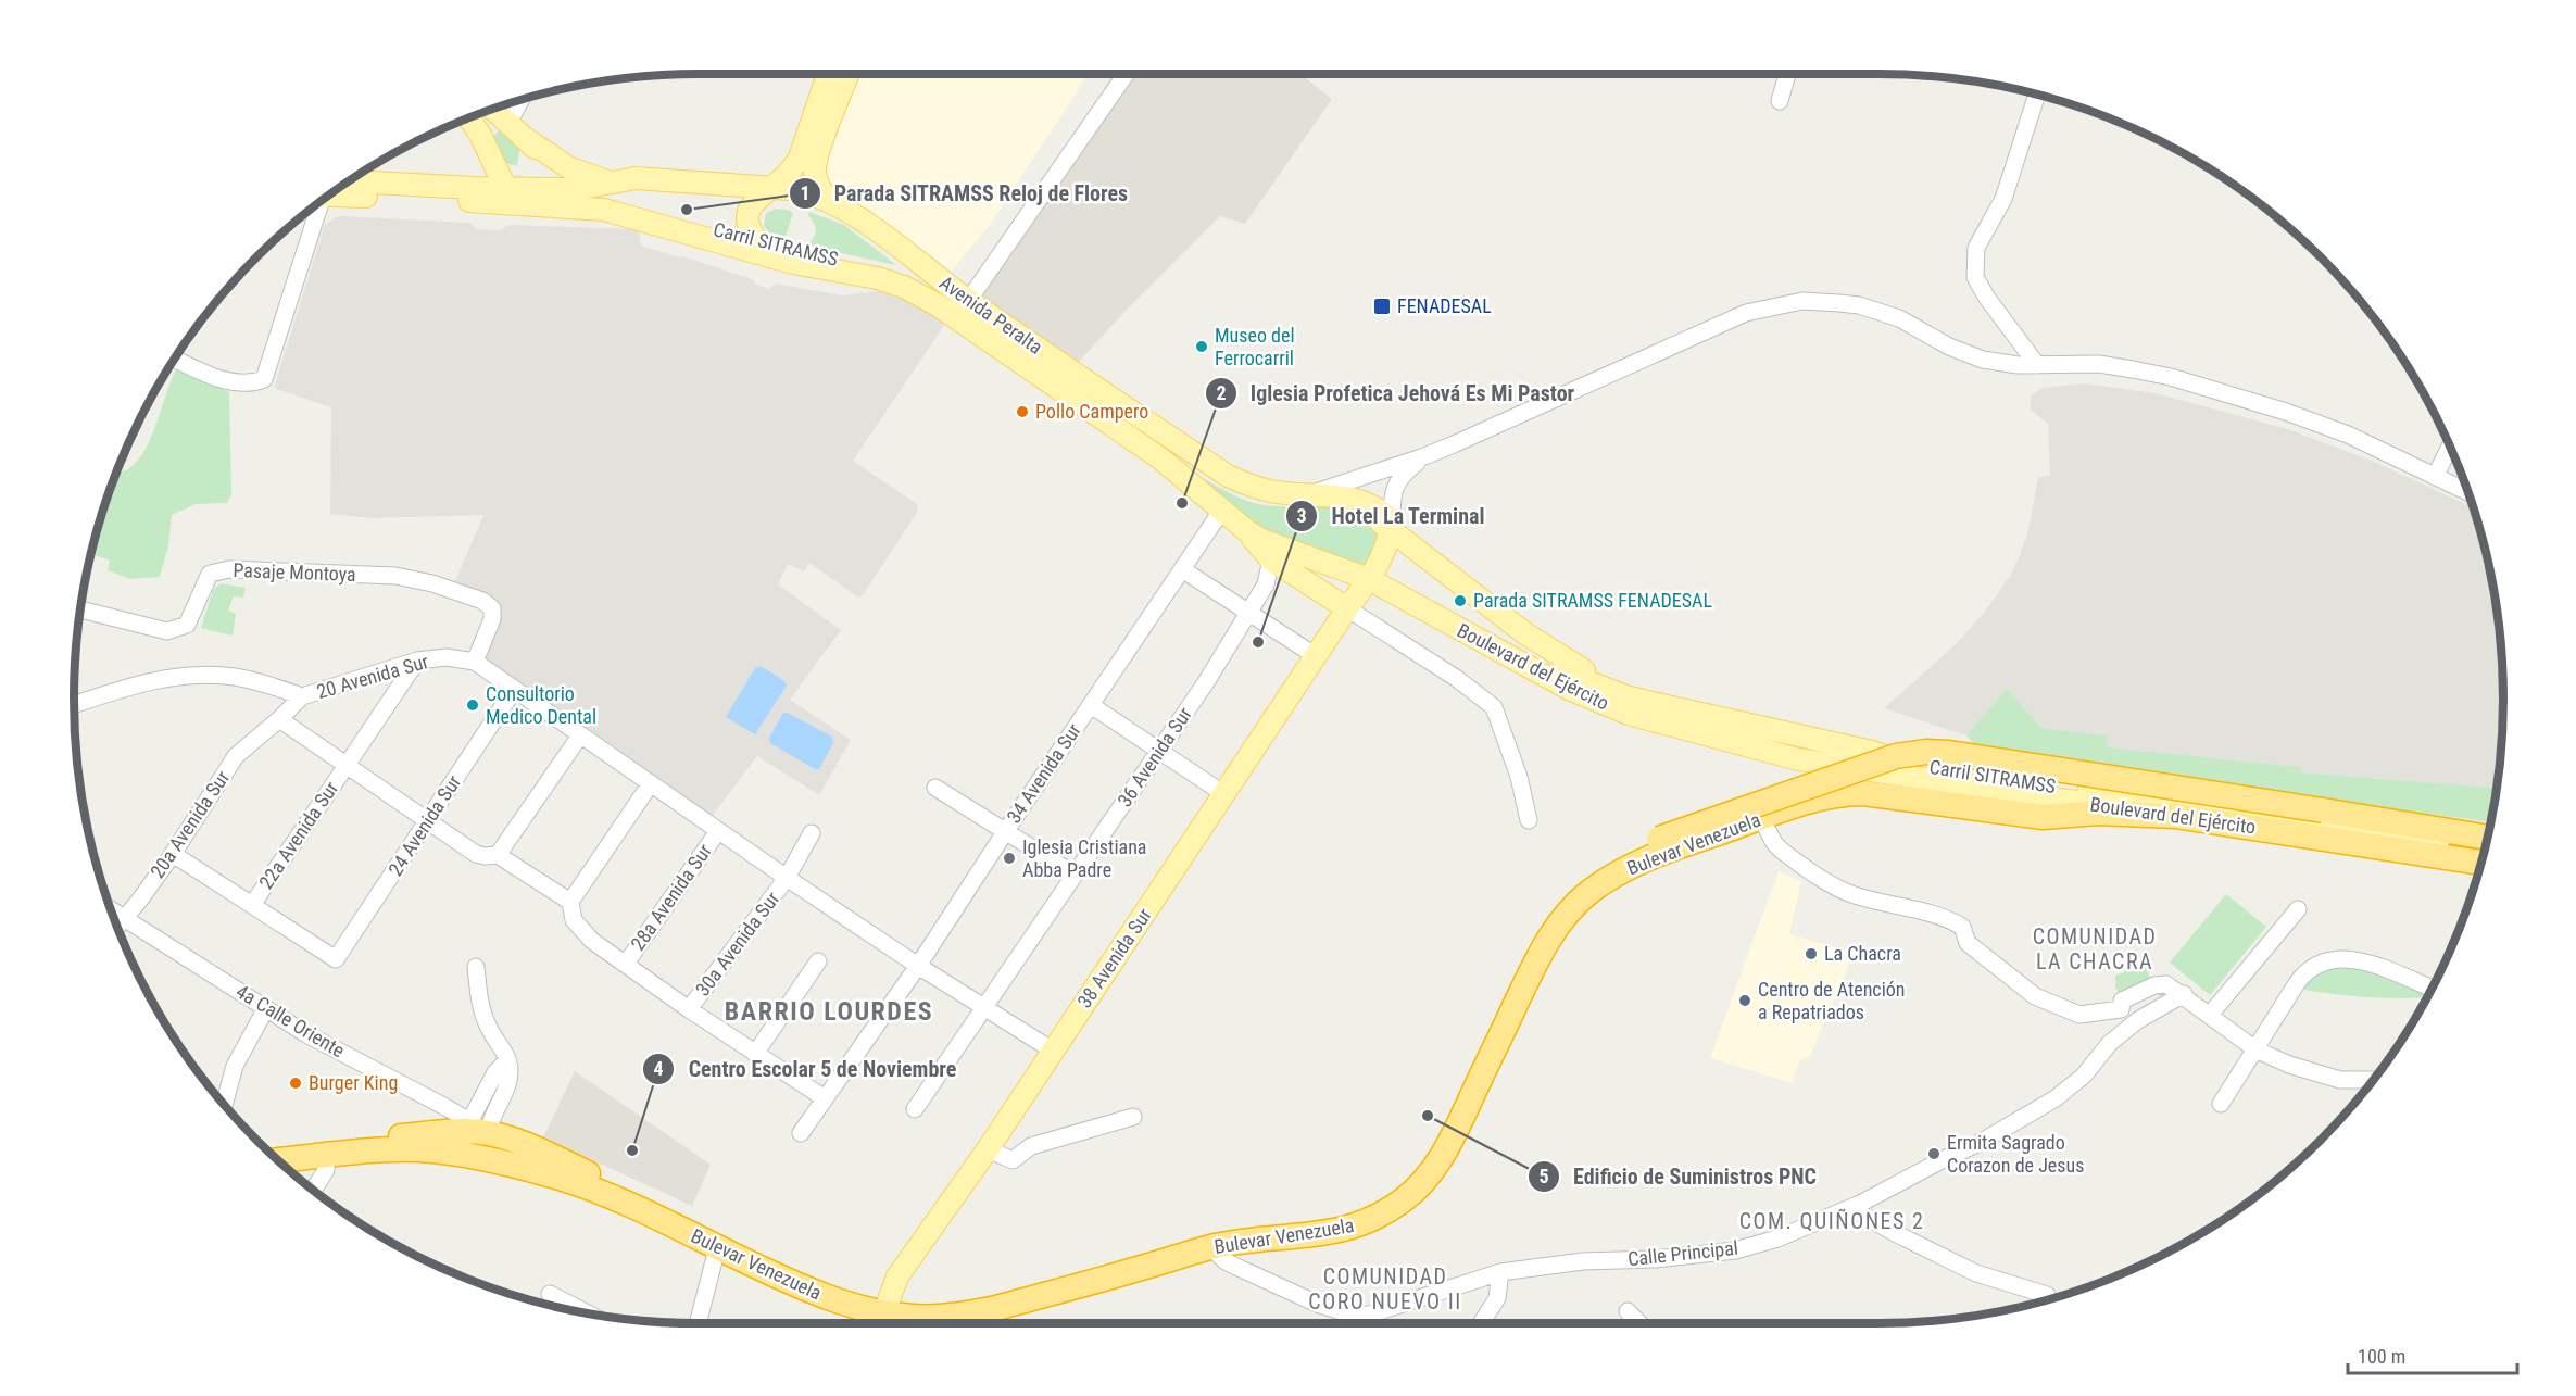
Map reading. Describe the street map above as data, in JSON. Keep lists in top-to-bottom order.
{
  "streets": {
    "highway": ["Boulevard del Ejército", "Bulevar Venezuela"],
    "main road": ["Carril SITRAMSS", "Avenida Peralta", "38 Avenida Sur"],
    "street": [
      "Pasaje Montoya",
      "20 Avenida Sur",
      "36 Avenida Sur",
      "34 Avenida Sur",
      "20a Avenida Sur",
      "24 Avenida Sur",
      "22a Avenida Sur",
      "28a Avenida Sur",
      "30a Avenida Sur",
      "4a Calle Oriente",
      "Calle Principal"
    ]
  },
  "crossings": [
    ["Carril SITRAMSS", "Avenida Peralta"],
    ["Carril SITRAMSS", "Boulevard del Ejército"],
    ["Avenida Peralta", "Boulevard del Ejército"],
    ["Avenida Peralta", "36 Avenida Sur"],
    ["Avenida Peralta", "34 Avenida Sur"],
    ["Avenida Peralta", "38 Avenida Sur"],
    ["Pasaje Montoya", "20 Avenida Sur"],
    ["Boulevard del Ejército", "Bulevar Venezuela"],
    ["20 Avenida Sur", "20a Avenida Sur"],
    ["20 Avenida Sur", "22a Avenida Sur"],
    ["20a Avenida Sur", "4a Calle Oriente"],
    ["24 Avenida Sur", "22a Avenida Sur"],
    ["Bulevar Venezuela", "38 Avenida Sur"],
    ["Bulevar Venezuela", "4a Calle Oriente"],
    ["Bulevar Venezuela", "Calle Principal"]
  ],
  "districts": [
    "COMUNIDAD LA CHACRA",
    "BARRIO LOURDES",
    "COM. QUIÑONES 2",
    "COMUNIDAD CORO NUEVO II"
  ],
  "places": {
    "other": [
      "Parada SITRAMSS Reloj de Flores",
      "Museo del Ferrocarril",
      "Pollo Campero",
      "Iglesia Profetica Jehová Es Mi Pastor",
      "Parada SITRAMSS FENADESAL",
      "Hotel La Terminal",
      "Consultorio Medico Dental",
      "Iglesia Cristiana Abba Padre",
      "La Chacra",
      "Centro de Atención a Repatriados",
      "Burger King",
      "Edificio de Suministros PNC",
      "Centro Escolar 5 de Noviembre",
      "Ermita Sagrado Corazon de Jesus"
    ],
    "transit": ["FENADESAL"]
  },
  "scale_bar": "100 m"
}
